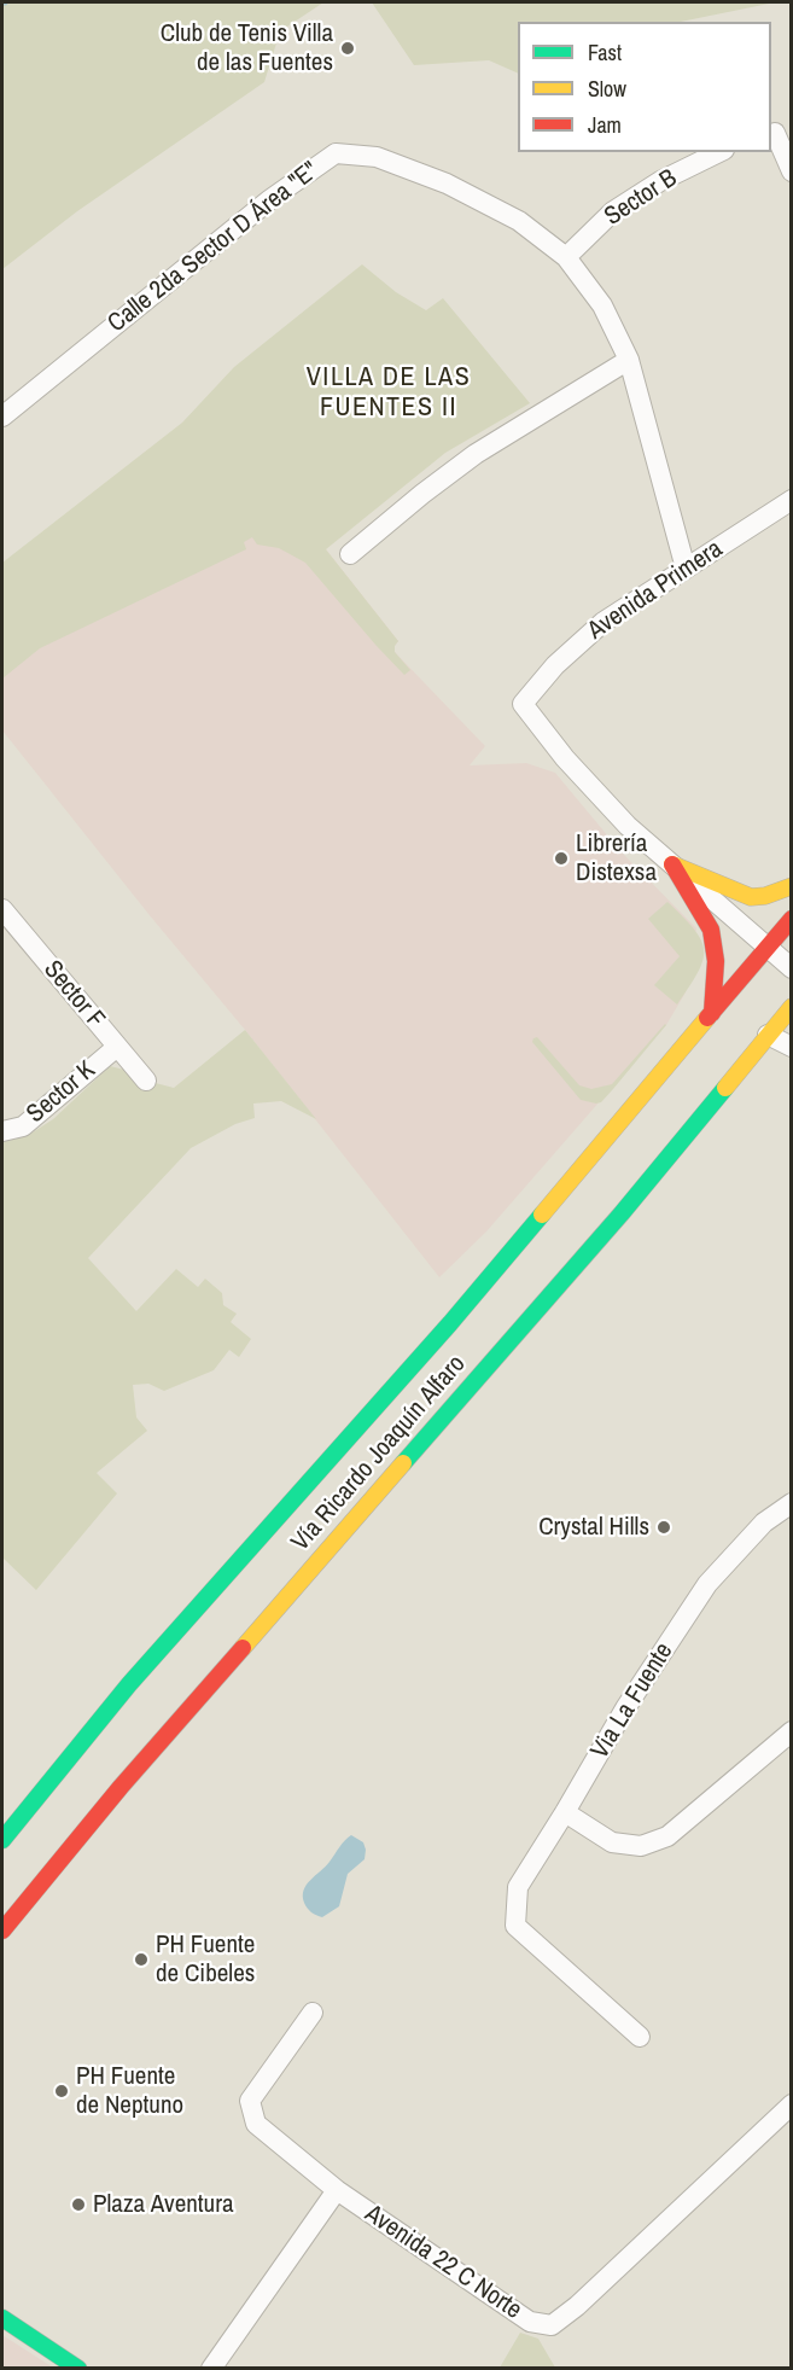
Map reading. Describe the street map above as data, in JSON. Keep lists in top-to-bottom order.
{
  "streets": {
    "main road": ["Vía Ricardo Joaquín Alfaro"],
    "street": [
      "Sector B",
      "Calle 2da Sector D Área \"E\"",
      "Avenida Primera",
      "Sector F",
      "Sector K",
      "Via La Fuente",
      "Avenida 22 C Norte"
    ]
  },
  "crossings": [
    ["Sector B", "Calle 2da Sector D Área \"E\""],
    ["Calle 2da Sector D Área \"E\"", "Avenida Primera"],
    ["Avenida Primera", "Vía Ricardo Joaquín Alfaro"],
    ["Sector F", "Sector K"]
  ],
  "districts": ["VILLA DE LAS FUENTES II"],
  "places": [
    "Club de Tenis Villa de las Fuentes",
    "Librería Distexsa",
    "Crystal Hills",
    "PH Fuente de Cibeles",
    "PH Fuente de Neptuno",
    "Plaza Aventura"
  ],
  "legend": ["Fast", "Slow", "Jam"]
}
